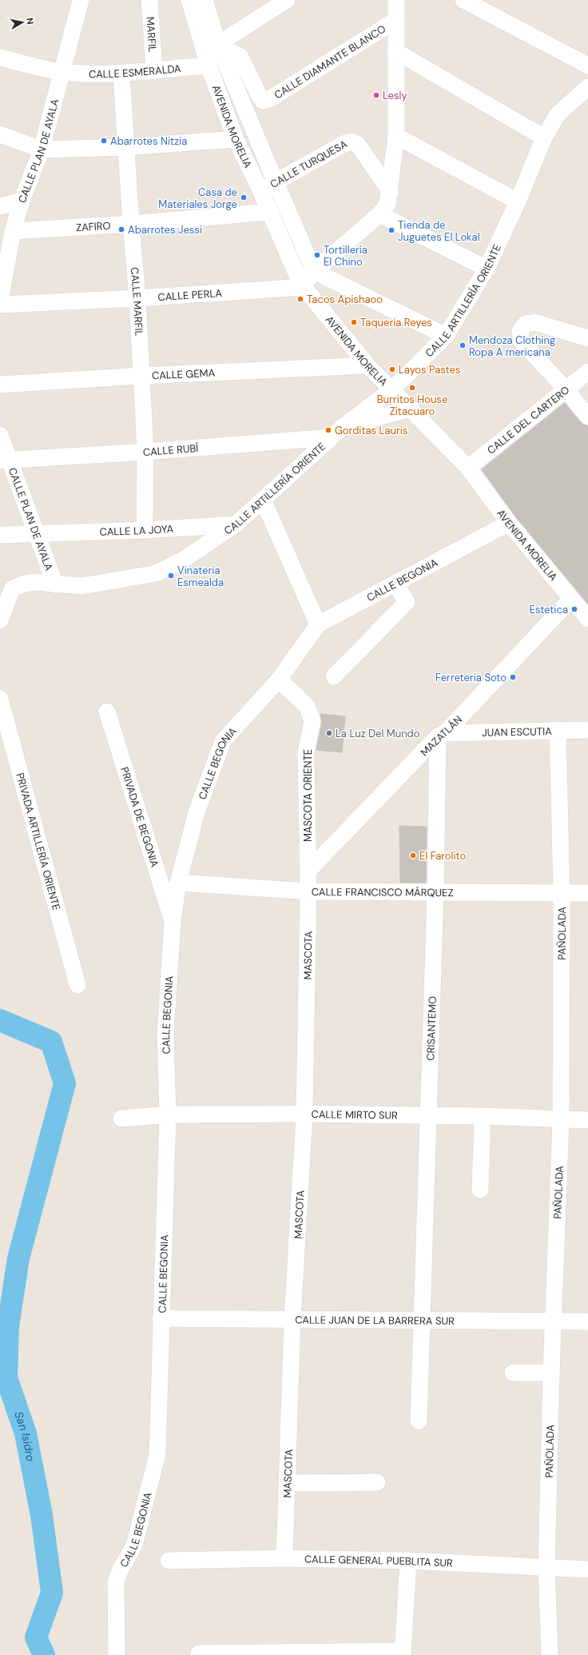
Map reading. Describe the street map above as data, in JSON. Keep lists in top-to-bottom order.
{
  "streets": {
    "street": [
      "MARFIL",
      "CALLE DIAMANTE BLANCO",
      "CALLE ESMERALDA",
      "AVENIDA MORELIA",
      "CALLE PLAN DE AYALA",
      "CALLE TURQUESA",
      "ZAFIRO",
      "CALLE PERLA",
      "CALLE ARTILLERÍA ORIENTE",
      "CALLE MARFIL",
      "CALLE GEMA",
      "CALLE DEL CARTERO",
      "CALLE RUBÍ",
      "CALLE LA JOYA",
      "CALLE BEGONIA",
      "JUAN ESCUTIA",
      "MAZATLÁN",
      "MASCOTA ORIENTE",
      "PRIVADA DE BEGONIA",
      "PRIVADA ARTILLERÍA ORIENTE",
      "CALLE FRANCISCO MÁRQUEZ",
      "PAÑOLADA",
      "MASCOTA",
      "CRISANTEMO",
      "CALLE MIRTO SUR",
      "CALLE JUAN DE LA BARRERA SUR",
      "CALLE GENERAL PUEBLITA SUR"
    ]
  },
  "crossings": [
    ["MARFIL", "CALLE ESMERALDA"],
    ["CALLE DIAMANTE BLANCO", "CALLE ESMERALDA"],
    ["CALLE DIAMANTE BLANCO", "AVENIDA MORELIA"],
    ["CALLE ESMERALDA", "AVENIDA MORELIA"],
    ["CALLE ESMERALDA", "CALLE PLAN DE AYALA"],
    ["CALLE ESMERALDA", "CALLE MARFIL"],
    ["AVENIDA MORELIA", "CALLE TURQUESA"],
    ["AVENIDA MORELIA", "ZAFIRO"],
    ["AVENIDA MORELIA", "CALLE PERLA"],
    ["AVENIDA MORELIA", "CALLE ARTILLERÍA ORIENTE"],
    ["AVENIDA MORELIA", "CALLE GEMA"],
    ["AVENIDA MORELIA", "CALLE DEL CARTERO"],
    ["AVENIDA MORELIA", "CALLE RUBÍ"],
    ["AVENIDA MORELIA", "CALLE BEGONIA"],
    ["AVENIDA MORELIA", "MAZATLÁN"],
    ["CALLE PLAN DE AYALA", "ZAFIRO"],
    ["CALLE PLAN DE AYALA", "CALLE ARTILLERÍA ORIENTE"],
    ["CALLE PLAN DE AYALA", "CALLE RUBÍ"],
    ["CALLE PLAN DE AYALA", "CALLE LA JOYA"],
    ["ZAFIRO", "CALLE MARFIL"],
    ["CALLE PERLA", "CALLE MARFIL"],
    ["CALLE ARTILLERÍA ORIENTE", "CALLE RUBÍ"],
    ["CALLE ARTILLERÍA ORIENTE", "CALLE LA JOYA"],
    ["CALLE MARFIL", "CALLE GEMA"],
    ["CALLE MARFIL", "CALLE RUBÍ"],
    ["CALLE MARFIL", "CALLE LA JOYA"],
    ["CALLE BEGONIA", "MASCOTA ORIENTE"],
    ["CALLE BEGONIA", "PRIVADA DE BEGONIA"],
    ["CALLE BEGONIA", "CALLE FRANCISCO MÁRQUEZ"],
    ["CALLE BEGONIA", "CALLE MIRTO SUR"],
    ["CALLE BEGONIA", "CALLE JUAN DE LA BARRERA SUR"],
    ["JUAN ESCUTIA", "MAZATLÁN"],
    ["JUAN ESCUTIA", "PAÑOLADA"],
    ["JUAN ESCUTIA", "CRISANTEMO"],
    ["MAZATLÁN", "MASCOTA ORIENTE"],
    ["MAZATLÁN", "MASCOTA"],
    ["MAZATLÁN", "CRISANTEMO"],
    ["MASCOTA ORIENTE", "MASCOTA"],
    ["CALLE FRANCISCO MÁRQUEZ", "PAÑOLADA"],
    ["CALLE FRANCISCO MÁRQUEZ", "MASCOTA"],
    ["CALLE FRANCISCO MÁRQUEZ", "CRISANTEMO"],
    ["PAÑOLADA", "CALLE MIRTO SUR"],
    ["PAÑOLADA", "CALLE JUAN DE LA BARRERA SUR"],
    ["PAÑOLADA", "CALLE GENERAL PUEBLITA SUR"],
    ["MASCOTA", "CALLE MIRTO SUR"],
    ["MASCOTA", "CALLE JUAN DE LA BARRERA SUR"],
    ["MASCOTA", "CALLE GENERAL PUEBLITA SUR"],
    ["CRISANTEMO", "CALLE MIRTO SUR"],
    ["CRISANTEMO", "CALLE JUAN DE LA BARRERA SUR"]
  ],
  "water": ["San Isidro"],
  "places": [
    "Lesly",
    "Abarrotes Nitzia",
    "Casa de Materiales Jorge",
    "Abarrotes Jessi",
    "Tienda de Juguetes El Lokal",
    "Tortillería El Chino",
    "Tacos Apishaoo",
    "Taqueria Reyes",
    "Mendoza Clothing Ropa A mericana",
    "Layos Pastes",
    "Burritos House Zitacuaro",
    "Gorditas Lauris",
    "Vinateria Esmealda",
    "Estetica",
    "Ferreteria Soto",
    "La Luz Del Mundo",
    "El Farolito"
  ],
  "north": "right"
}
